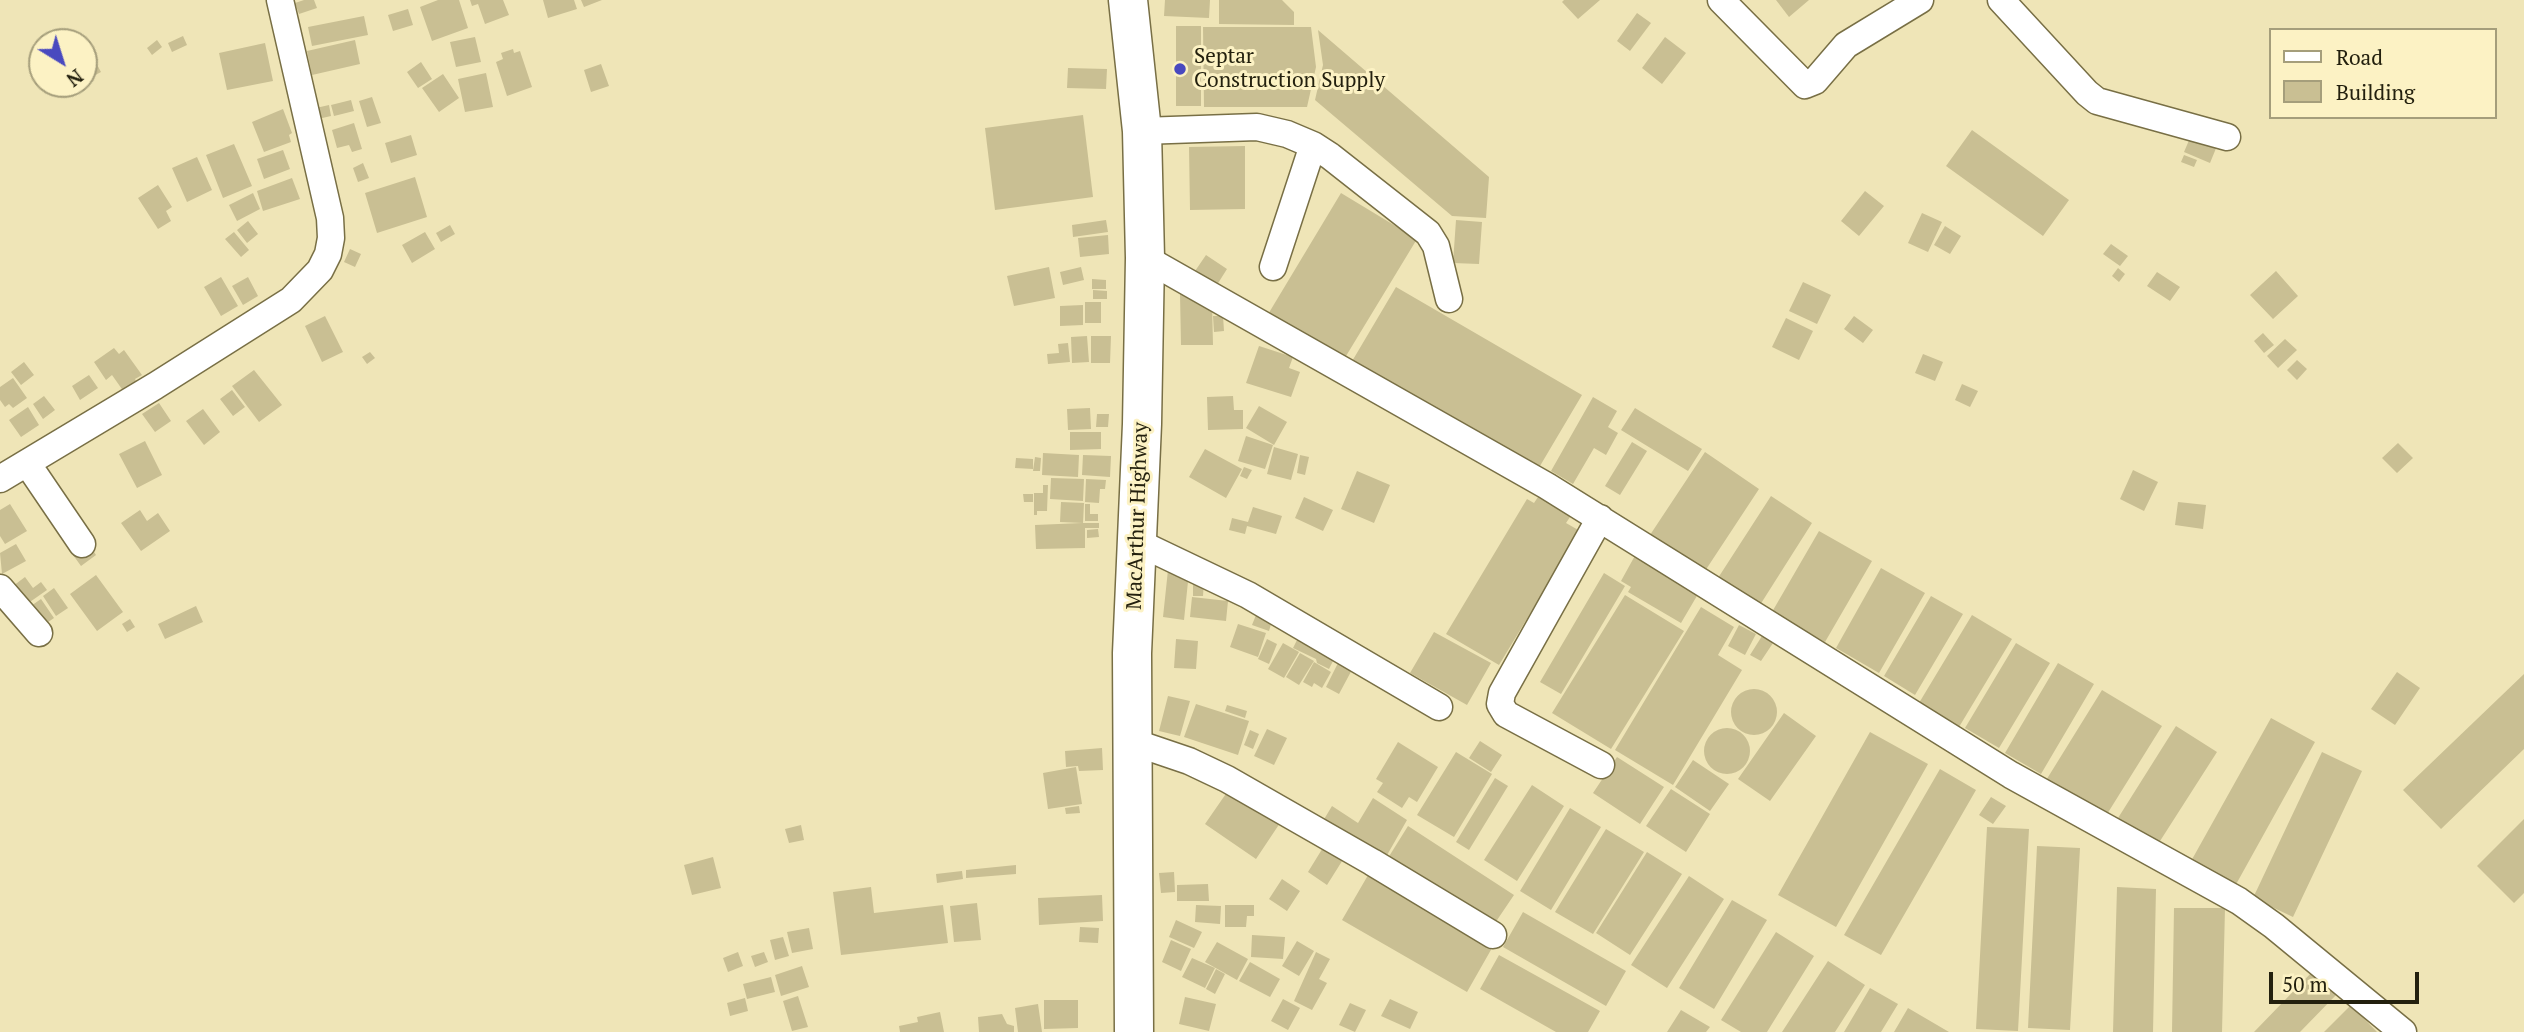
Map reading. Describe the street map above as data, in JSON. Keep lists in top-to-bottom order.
{
  "streets": {
    "highway": ["MacArthur Highway"]
  },
  "places": ["Septar Construction Supply"],
  "legend": ["Road", "Building"],
  "scale_bar": "50 m",
  "north": "bottom right"
}
